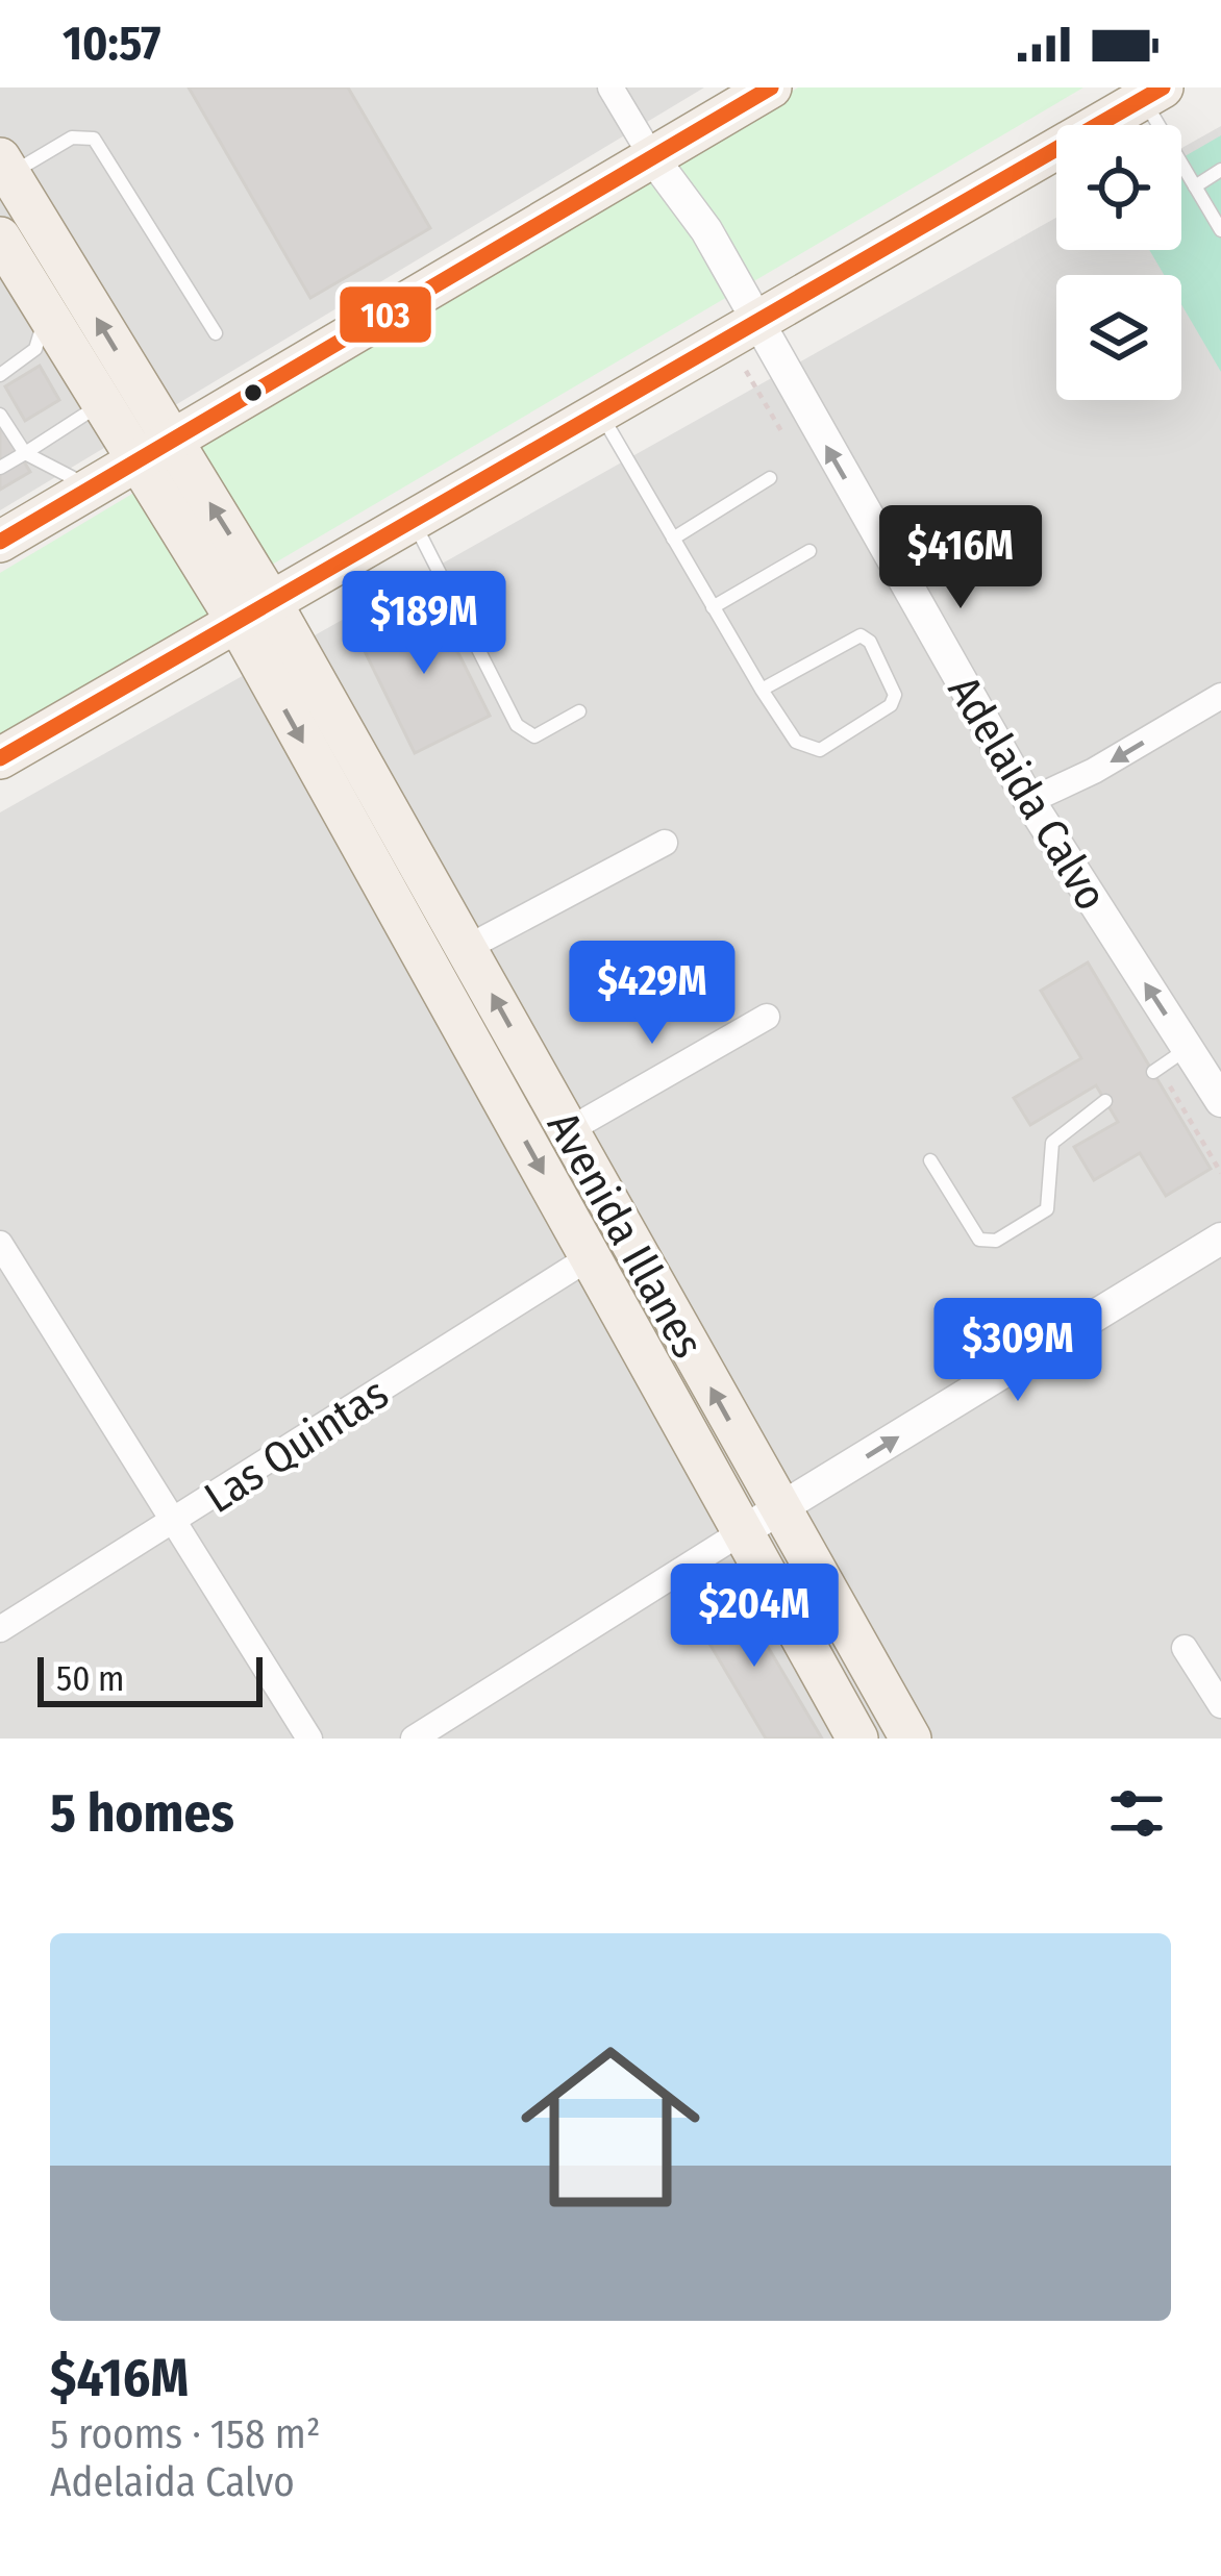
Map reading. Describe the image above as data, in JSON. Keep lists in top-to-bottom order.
{
  "streets": {
    "main road": ["Avenida Illanes"],
    "street": ["Adelaida Calvo", "Las Quintas"]
  },
  "crossings": [
    ["Avenida Illanes", "Las Quintas"]
  ],
  "one_way": ["Adelaida Calvo"],
  "lines": ["transit line 103"],
  "scale_bar": "50 m",
  "page": {
    "status": "10:57",
    "price": [
      "$416M",
      "$189M",
      "$429M",
      "$309M",
      "$204M"
    ],
    "scale": "50 m",
    "heading": "5 homes",
    "list": [
      {
        "name": "$416M",
        "note": "5 rooms · 158 m² · Adelaida Calvo"
      }
    ]
  }
}
